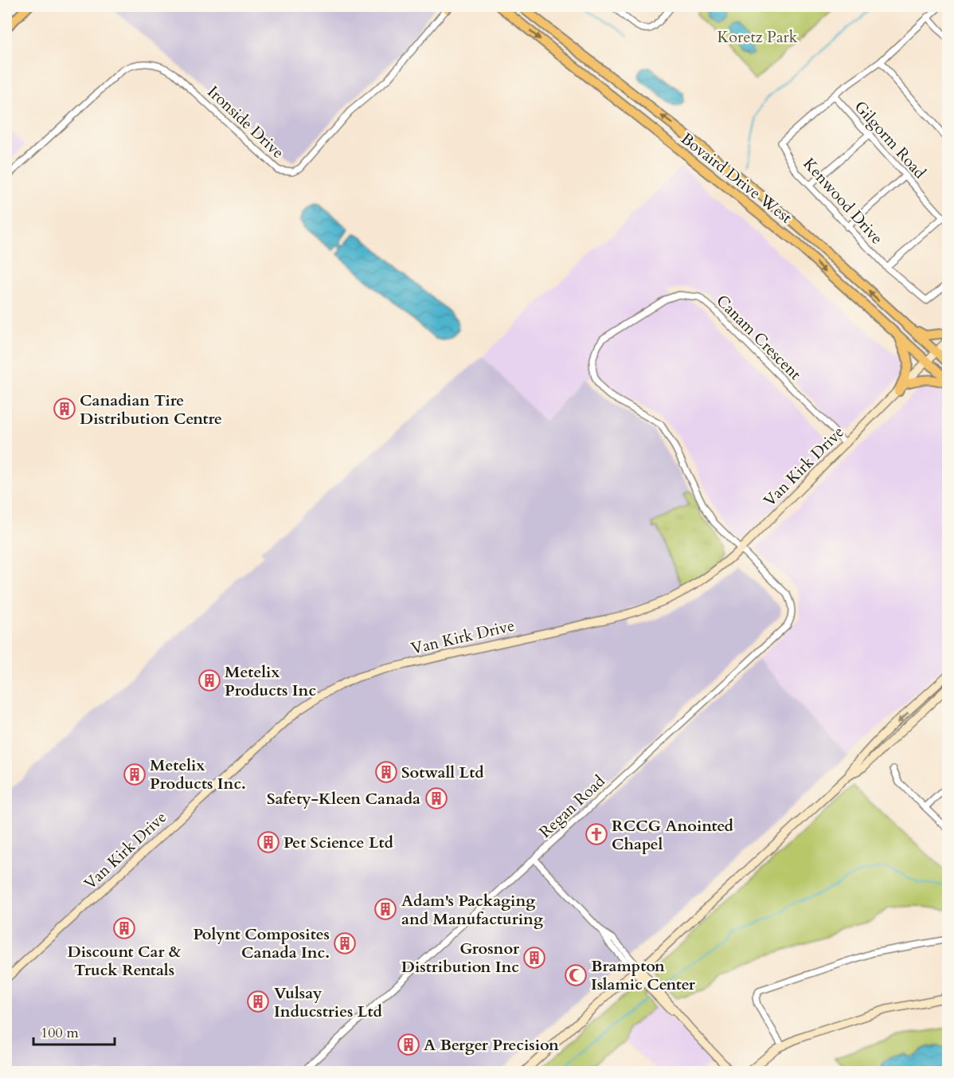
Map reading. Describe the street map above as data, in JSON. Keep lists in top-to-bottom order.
{
  "streets": {
    "main road": ["Bovaird Drive West"],
    "street": [
      "Ironside Drive",
      "Gilgorm Road",
      "Kenwood Drive",
      "Canam Crescent",
      "Van Kirk Drive",
      "Regan Road"
    ]
  },
  "crossings": [
    ["Gilgorm Road", "Kenwood Drive"],
    ["Bovaird Drive West", "Van Kirk Drive"],
    ["Canam Crescent", "Van Kirk Drive"],
    ["Canam Crescent", "Regan Road"],
    ["Van Kirk Drive", "Regan Road"]
  ],
  "parks": ["Koretz Park"],
  "places": {
    "building": [
      "Canadian Tire Distribution Centre",
      "Metelix Products Inc",
      "Sotwall Ltd",
      "Metelix Products Inc.",
      "Safety-Kleen Canada",
      "Pet Science Ltd",
      "Adam's Packaging and Manufacturing",
      "Discount Car & Truck Rentals",
      "Polynt Composites Canada Inc.",
      "Grosnor Distribution Inc",
      "Vulsay Inducstries Ltd",
      "A Berger Precision"
    ],
    "church": ["RCCG Anointed Chapel"],
    "mosque": ["Brampton Islamic Center"]
  },
  "scale_bar": "100 m"
}
